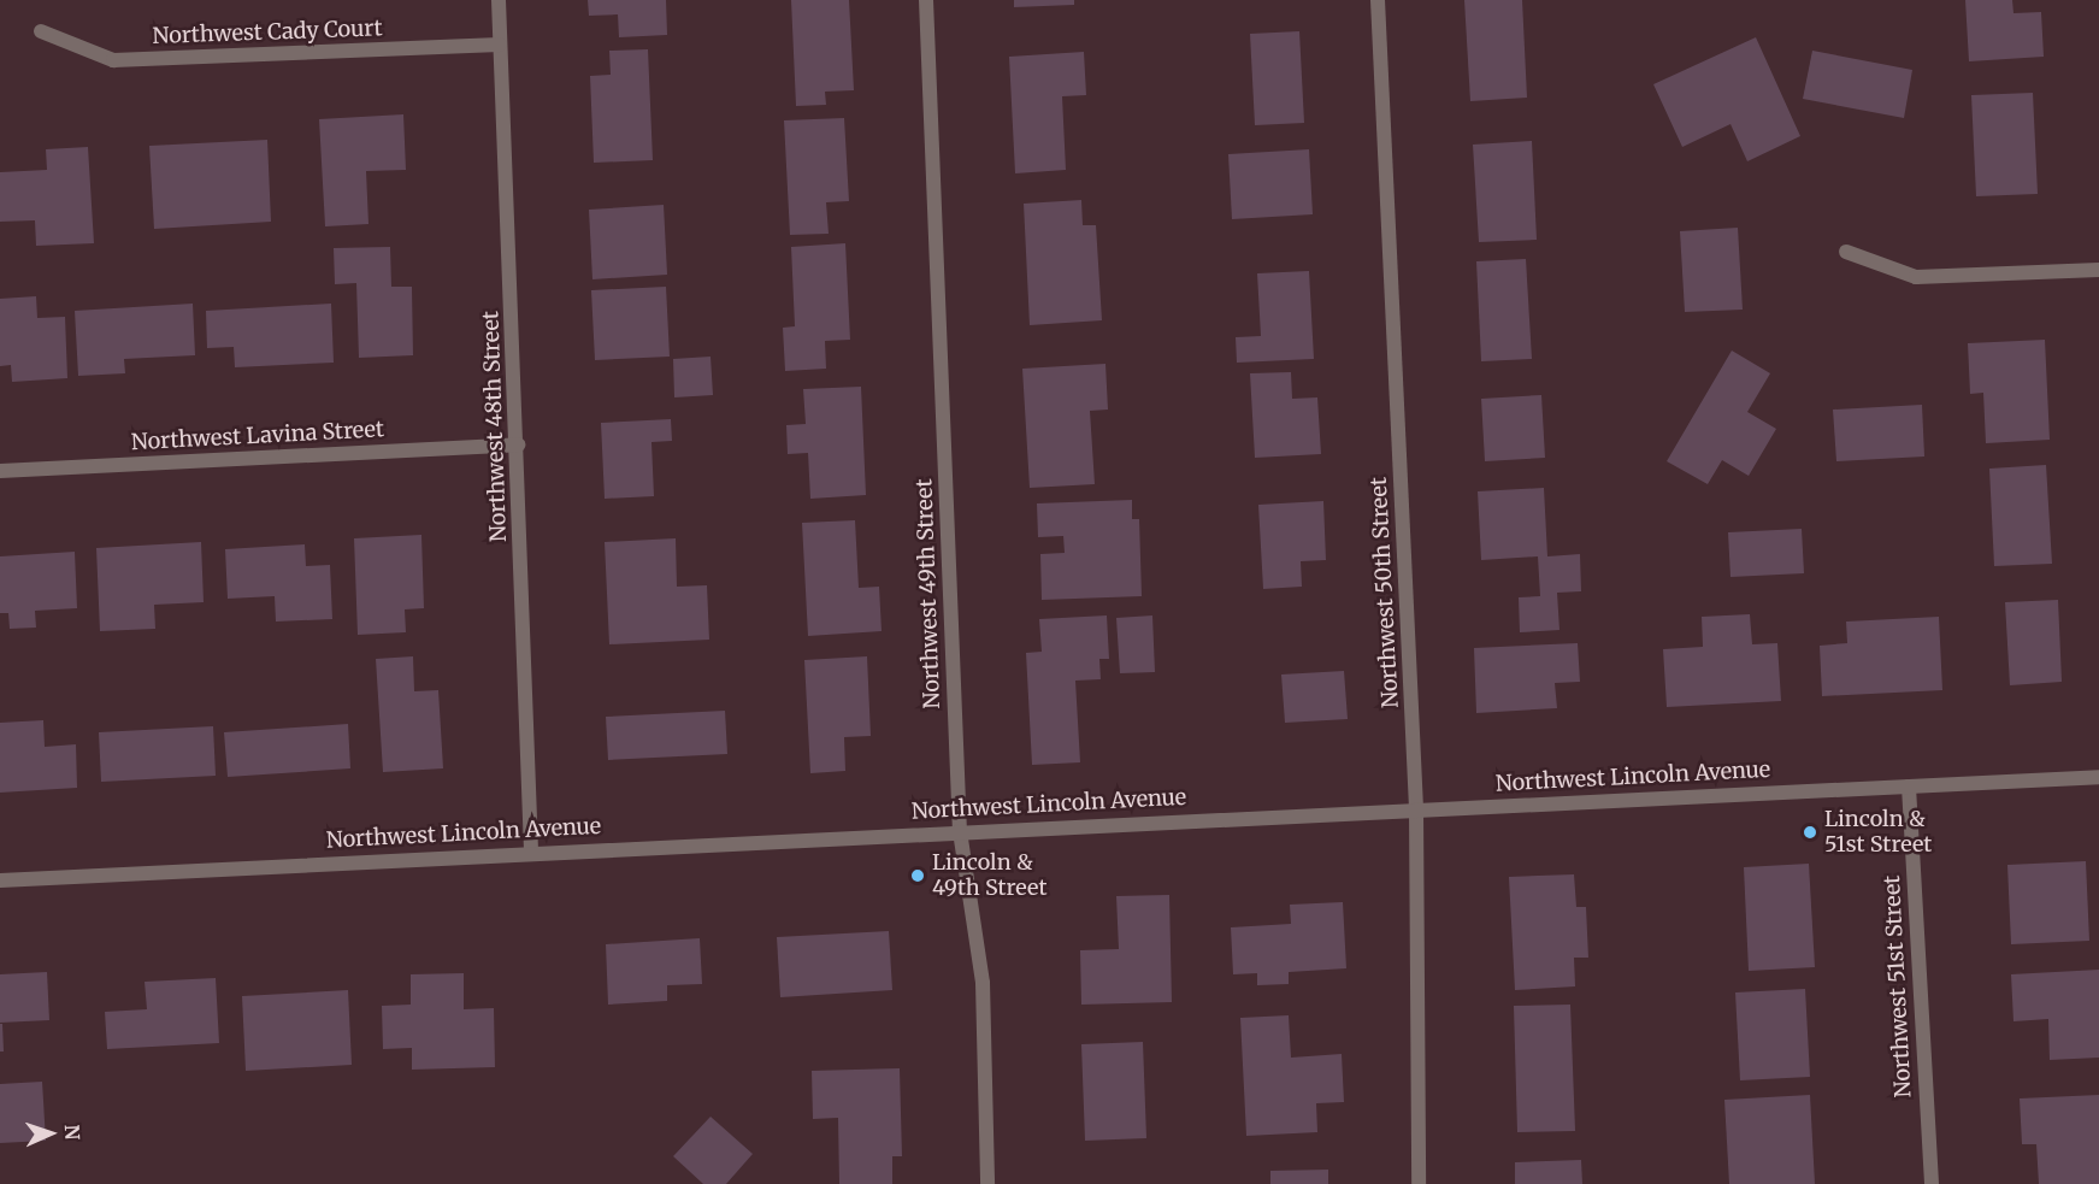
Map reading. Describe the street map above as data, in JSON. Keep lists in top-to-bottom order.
{
  "streets": {
    "street": [
      "Northwest Cady Court",
      "Northwest 48th Street",
      "Northwest Lavina Street",
      "Northwest 50th Street",
      "Northwest 49th Street",
      "Northwest Lincoln Avenue",
      "Northwest 51st Street"
    ]
  },
  "crossings": [
    ["Northwest Cady Court", "Northwest 48th Street"],
    ["Northwest 48th Street", "Northwest Lavina Street"],
    ["Northwest 48th Street", "Northwest Lincoln Avenue"],
    ["Northwest 50th Street", "Northwest Lincoln Avenue"],
    ["Northwest 49th Street", "Northwest Lincoln Avenue"],
    ["Northwest Lincoln Avenue", "Northwest 51st Street"]
  ],
  "places": ["Lincoln & 51st Street", "Lincoln & 49th Street"],
  "north": "right"
}
